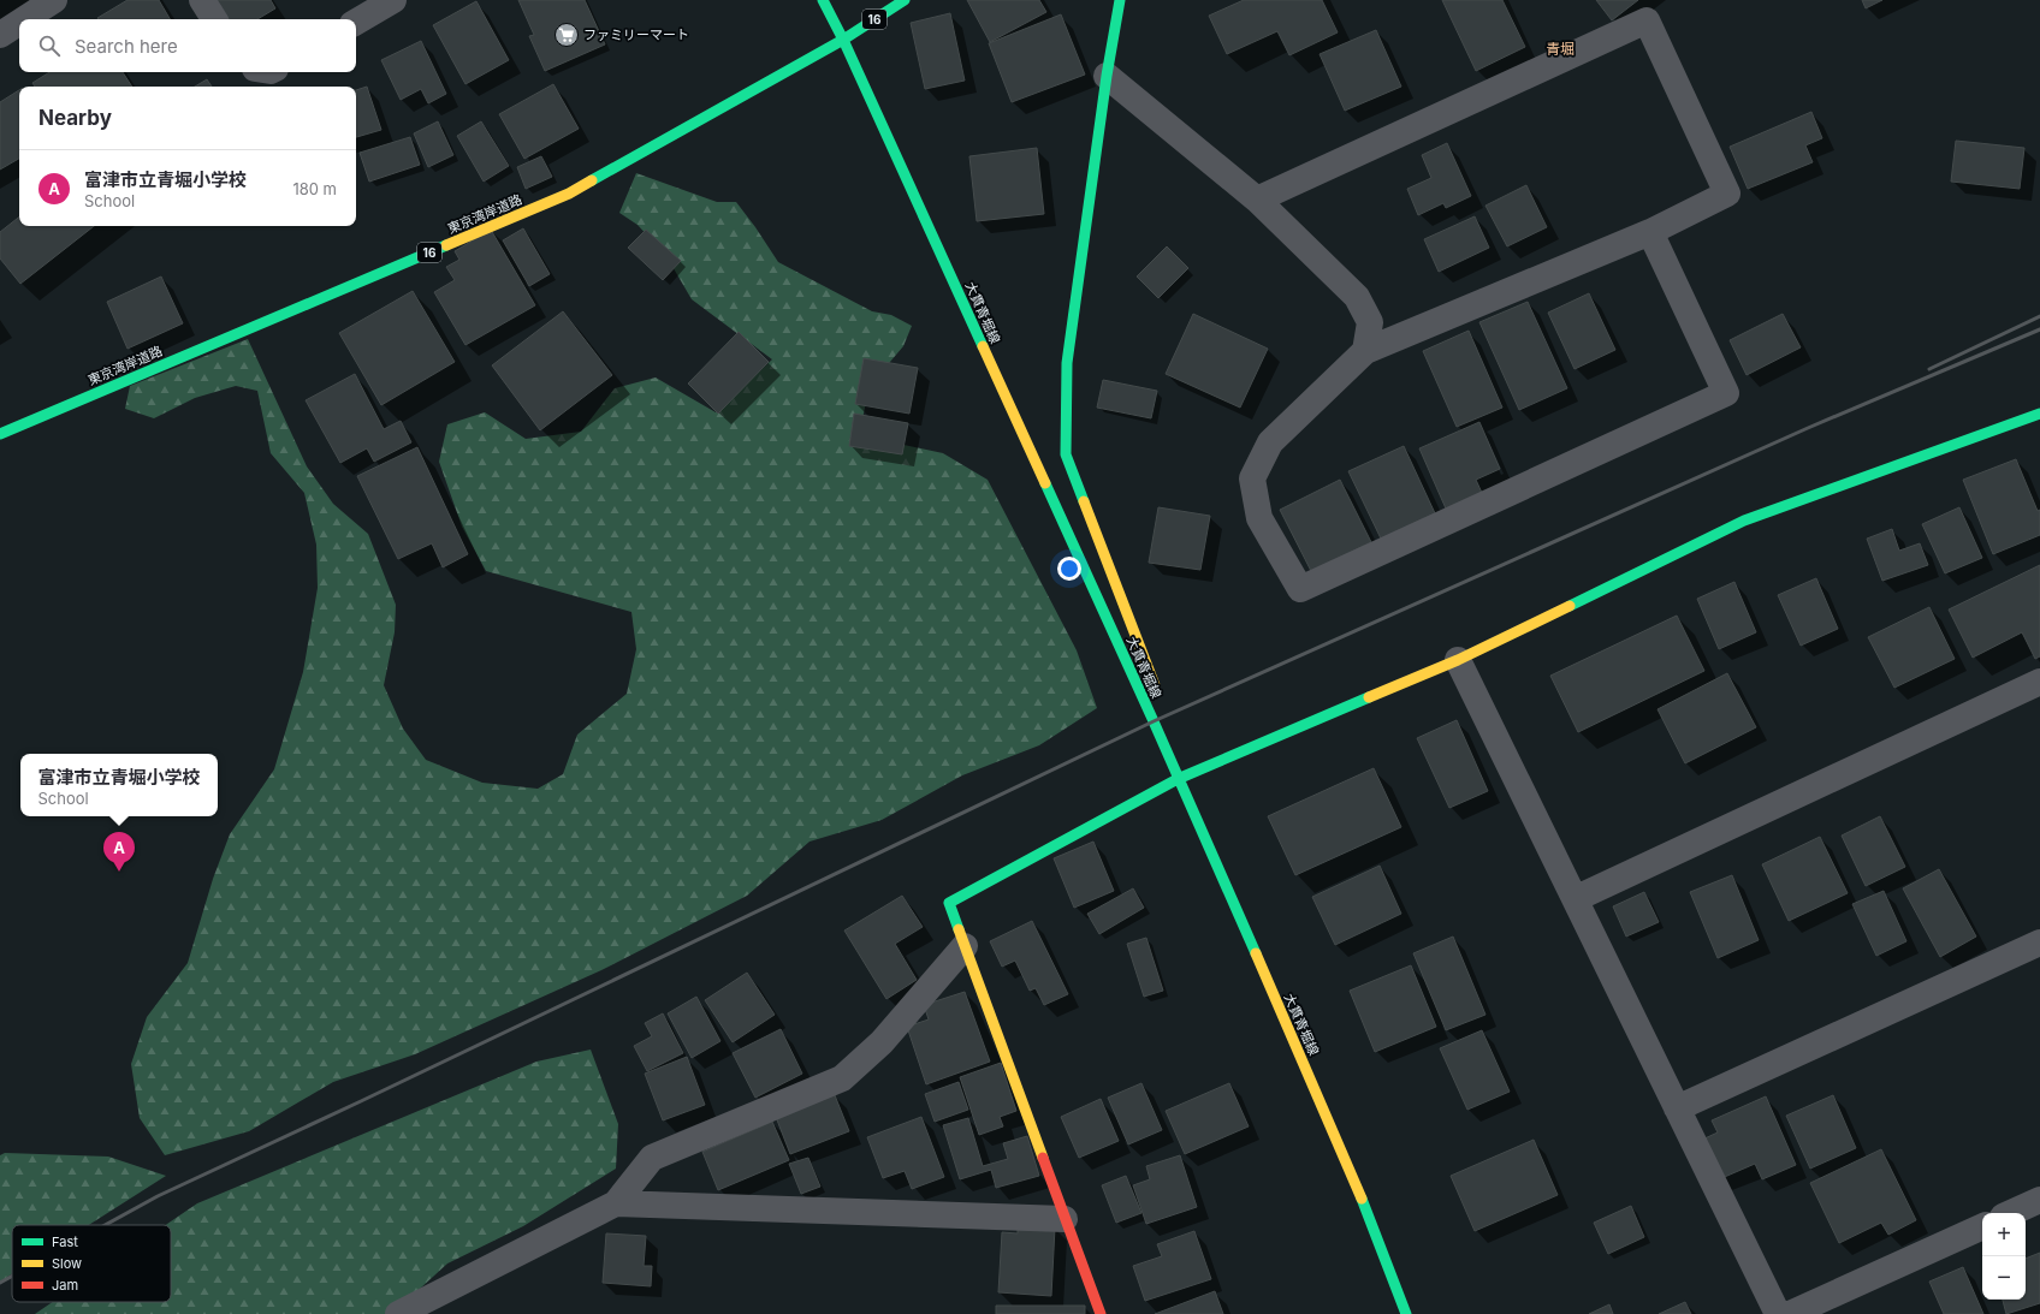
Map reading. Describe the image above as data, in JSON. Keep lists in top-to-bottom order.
{
  "streets": {
    "main road": ["16", "東京湾岸道路", "大貫青堀線"]
  },
  "crossings": [
    ["東京湾岸道路", "大貫青堀線"]
  ],
  "districts": ["青堀"],
  "places": {
    "supermarket": ["ファミリーマート"]
  },
  "legend": ["Fast", "Slow", "Jam"],
  "page": {
    "search": "Search here",
    "heading": "Nearby",
    "list": [
      {
        "mark": "A",
        "name": "富津市立青堀小学校",
        "note": "School",
        "value": "180 m"
      }
    ],
    "popup": ["富津市立青堀小学校", "School"],
    "pins": "A",
    "map_buttons": ["+", "−"]
  }
}
